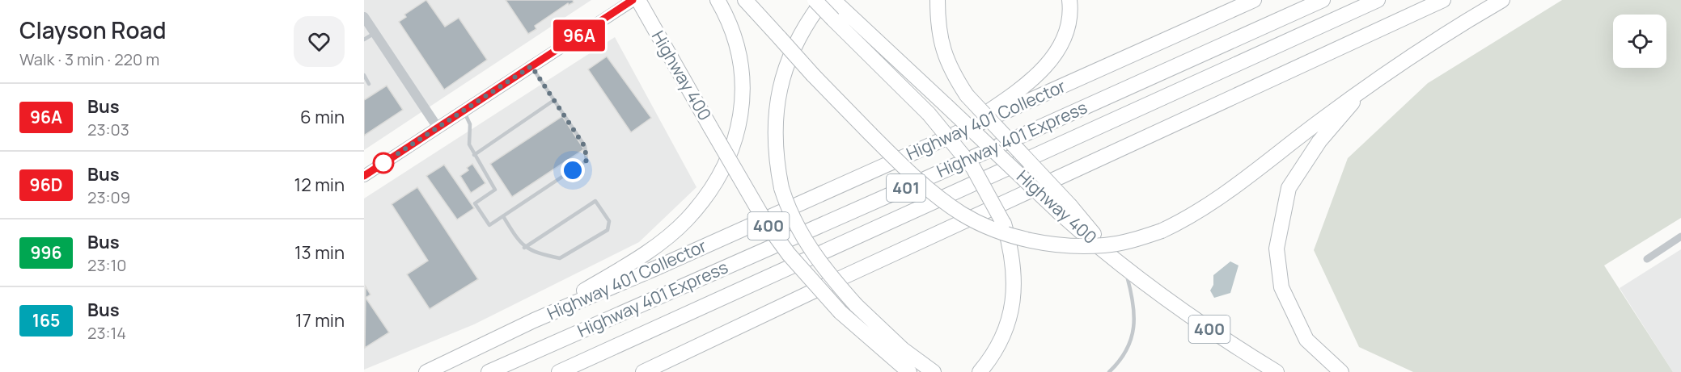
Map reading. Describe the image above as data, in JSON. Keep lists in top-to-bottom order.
{
  "streets": {
    "highway": [
      "Highway 400",
      "Highway 401 Collector",
      "Highway 401 Express",
      "401",
      "400"
    ]
  },
  "lines": ["bus line 96A"],
  "page": {
    "heading": ["Clayson Road", "Walk · 3 min · 220 m"],
    "on_map": "96A",
    "list": [
      {
        "mark": "96A",
        "name": "Bus",
        "note": "23:03",
        "value": "6 min"
      },
      {
        "mark": "96D",
        "name": "Bus",
        "note": "23:09",
        "value": "12 min"
      },
      {
        "mark": "996",
        "name": "Bus",
        "note": "23:10",
        "value": "13 min"
      },
      {
        "mark": "165",
        "name": "Bus",
        "note": "23:14",
        "value": "17 min"
      }
    ]
  }
}
